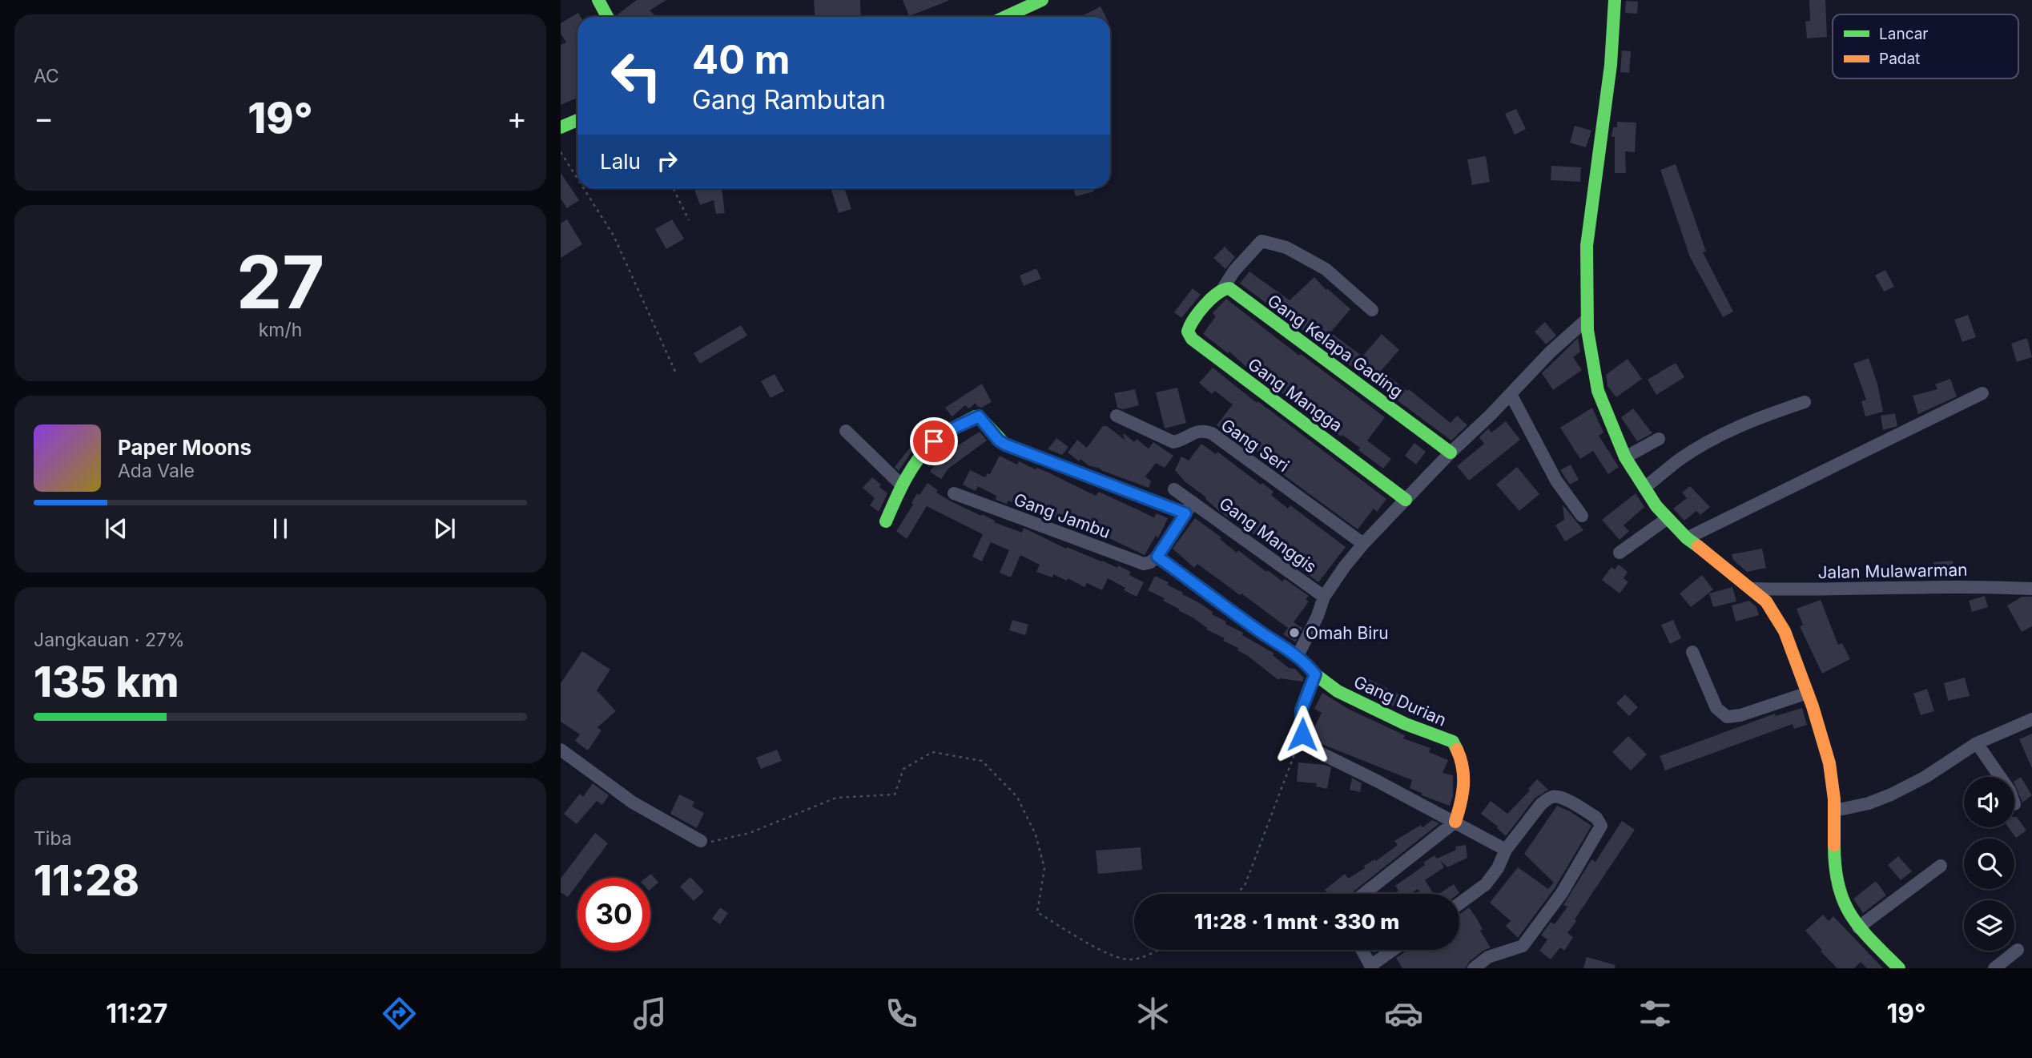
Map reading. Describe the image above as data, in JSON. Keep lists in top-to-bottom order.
{
  "streets": {
    "main road": ["Gang Kelapa Gading", "Gang Mangga", "Gang Durian"],
    "street": [
      "Gang Seri",
      "Gang Jambu",
      "Gang Manggis",
      "Jalan Mulawarman"
    ]
  },
  "crossings": [
    ["Gang Kelapa Gading", "Gang Mangga"],
    ["Gang Jambu", "Gang Durian"]
  ],
  "places": ["Omah Biru"],
  "legend": ["Lancar", "Padat"],
  "page": {
    "tile": [
      "AC",
      ["27", "km/h"],
      ["Jangkauan · 27%", "135 km"],
      ["Tiba", "11:28"]
    ],
    "turn": ["40 m", "Gang Rambutan"],
    "heat": ["−", "19°", "+"],
    "then": "Lalu",
    "song": ["Paper Moons", "Ada Vale"],
    "limit": "30",
    "trip": "11:28 · 1 mnt · 330 m",
    "tabs": ["11:27", "19°"]
  }
}
